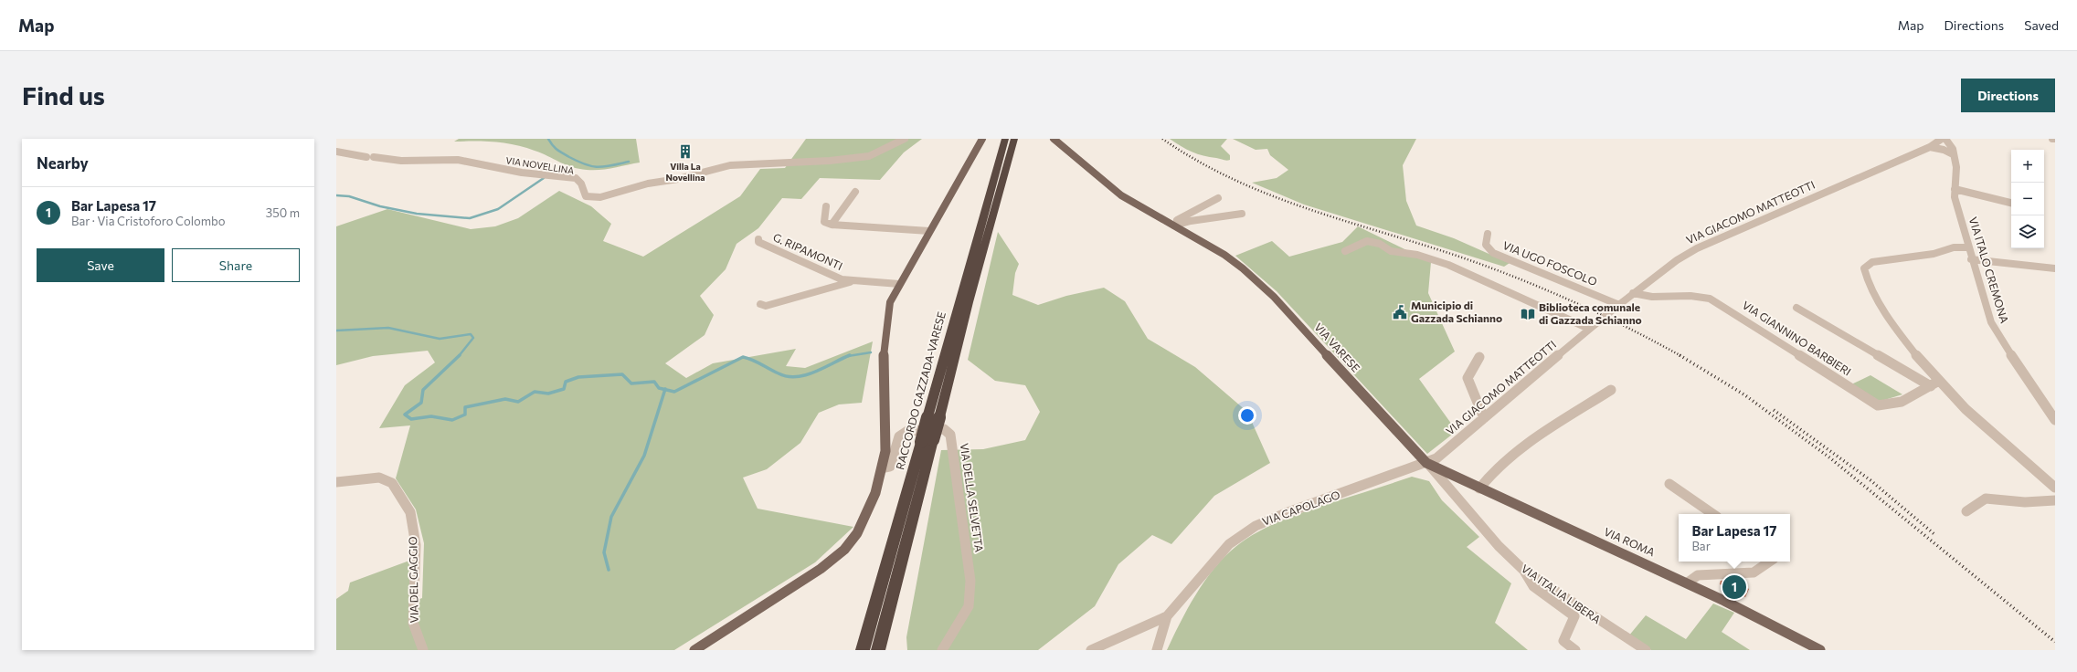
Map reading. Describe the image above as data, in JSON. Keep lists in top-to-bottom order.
{
  "streets": {
    "highway": ["RACCORDO GAZZADA-VARESE"],
    "main road": ["VIA VARESE", "VIA ROMA"],
    "street": [
      "VIA NOVELLINA",
      "VIA GIACOMO MATTEOTTI",
      "G. RIPAMONTI",
      "VIA UGO FOSCOLO",
      "VIA ITALO CREMONA",
      "VIA GIANNINO BARBIERI",
      "VIA DELLA SELVETTA",
      "VIA CAPOLAGO",
      "VIA DEL GAGGIO",
      "VIA ITALIA LIBERA"
    ]
  },
  "crossings": [
    ["VIA GIACOMO MATTEOTTI", "VIA UGO FOSCOLO"],
    ["VIA GIACOMO MATTEOTTI", "VIA GIANNINO BARBIERI"],
    ["VIA GIACOMO MATTEOTTI", "VIA VARESE"],
    ["VIA GIACOMO MATTEOTTI", "VIA CAPOLAGO"],
    ["VIA GIACOMO MATTEOTTI", "VIA ROMA"],
    ["VIA GIACOMO MATTEOTTI", "VIA ITALIA LIBERA"],
    ["VIA VARESE", "VIA CAPOLAGO"],
    ["VIA VARESE", "VIA ROMA"],
    ["VIA VARESE", "VIA ITALIA LIBERA"],
    ["VIA CAPOLAGO", "VIA ROMA"],
    ["VIA CAPOLAGO", "VIA ITALIA LIBERA"],
    ["VIA ROMA", "VIA ITALIA LIBERA"]
  ],
  "places": {
    "building": ["Villa La Novellina"],
    "public building": ["Municipio di Gazzada Schianno"],
    "library": ["Biblioteca comunale di Gazzada Schianno"]
  },
  "page": {
    "header": "Map",
    "nav": ["Map", "Directions", "Saved"],
    "buttons": [
      "Directions",
      ["Save", "Share"]
    ],
    "title": "Find us",
    "heading": "Nearby",
    "map_buttons": ["+", "−"],
    "list": [
      {
        "mark": "1",
        "name": "Bar Lapesa 17",
        "note": "Bar · Via Cristoforo Colombo",
        "value": "350 m"
      }
    ],
    "popup": ["Bar Lapesa 17", "Bar"],
    "pins": "1"
  }
}
